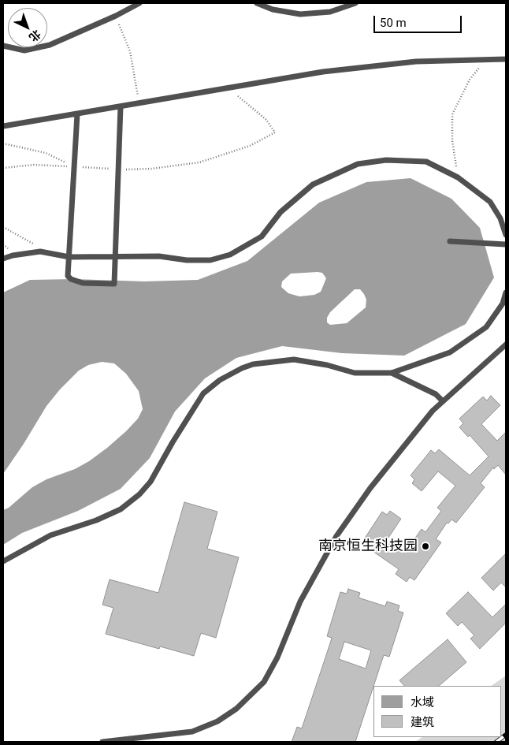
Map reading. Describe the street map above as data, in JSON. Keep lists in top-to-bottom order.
{
  "places": ["南京恒生科技园"],
  "legend": ["水域", "建筑"],
  "scale_bar": "50 m",
  "north": "bottom right"
}
